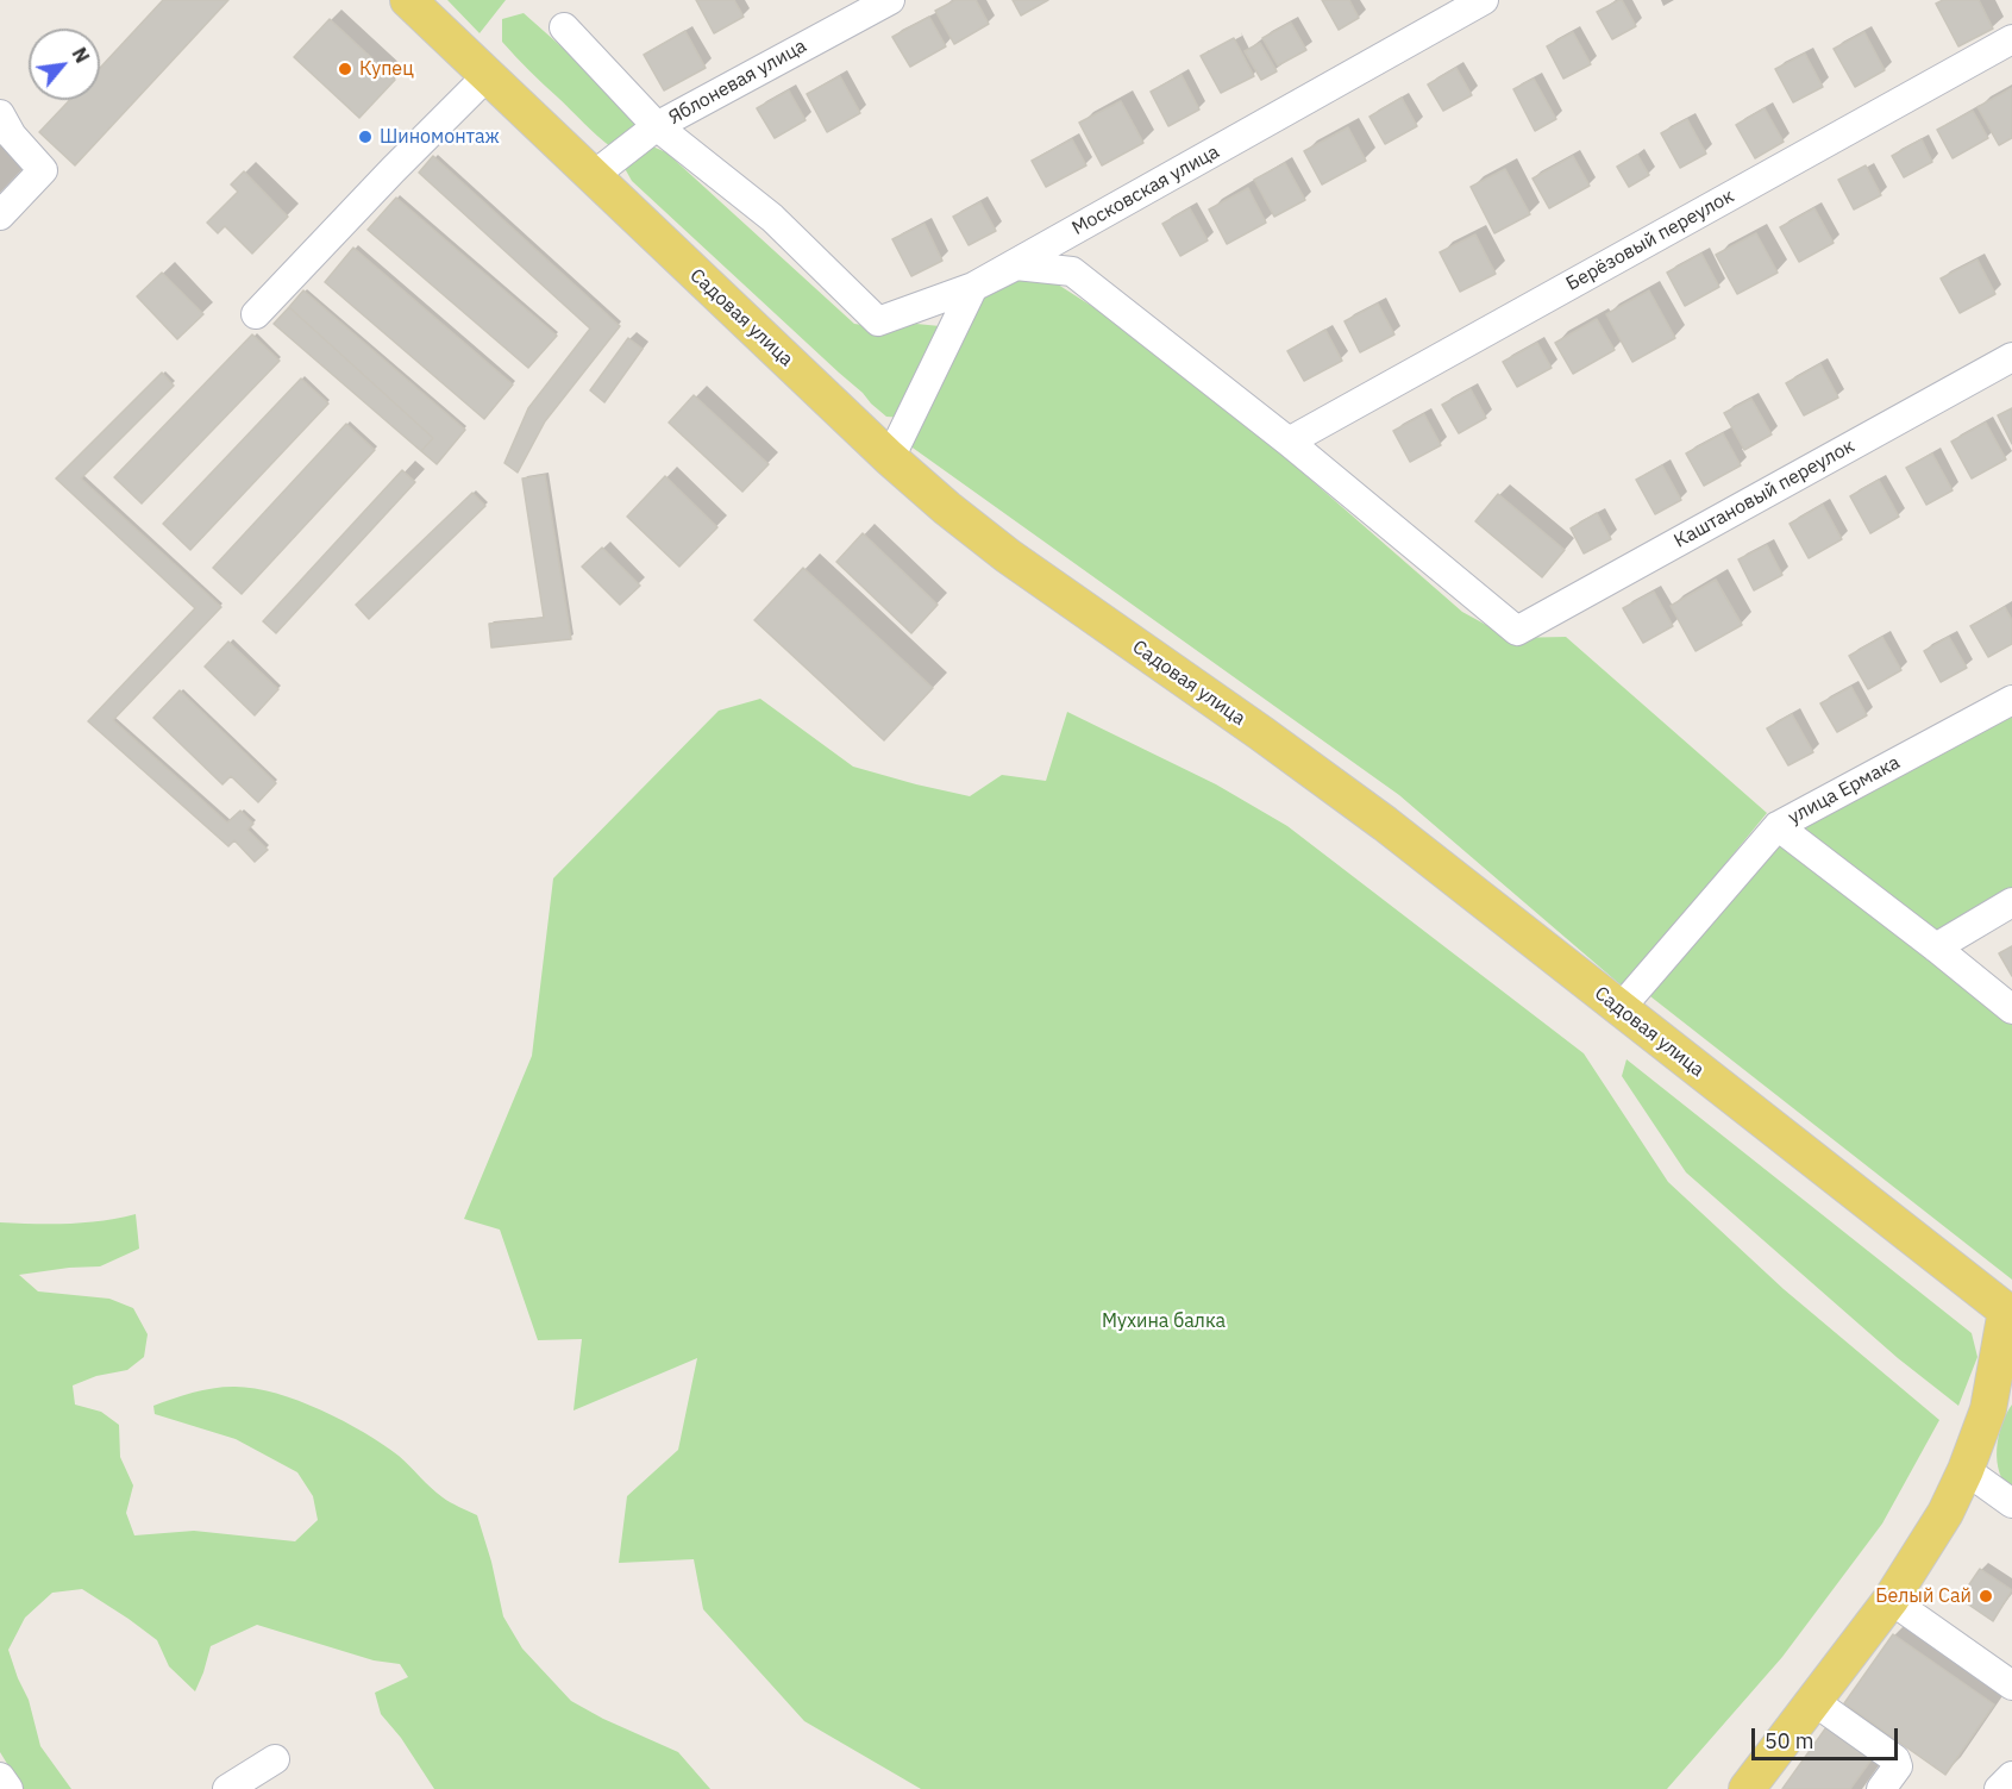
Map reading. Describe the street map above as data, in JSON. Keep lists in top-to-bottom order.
{
  "streets": {
    "main road": ["Садовая улица"],
    "street": [
      "Яблоневая улица",
      "Московская улица",
      "Берёзовый переулок",
      "Каштановый переулок",
      "улица Ермака"
    ]
  },
  "crossings": [
    ["Яблоневая улица", "Садовая улица"],
    ["Берёзовый переулок", "Каштановый переулок"],
    ["Садовая улица", "улица Ермака"]
  ],
  "parks": ["Мухина балка"],
  "places": ["Купец", "Шиномонтаж", "Белый Сай"],
  "scale_bar": "50 m",
  "north": "top right"
}
